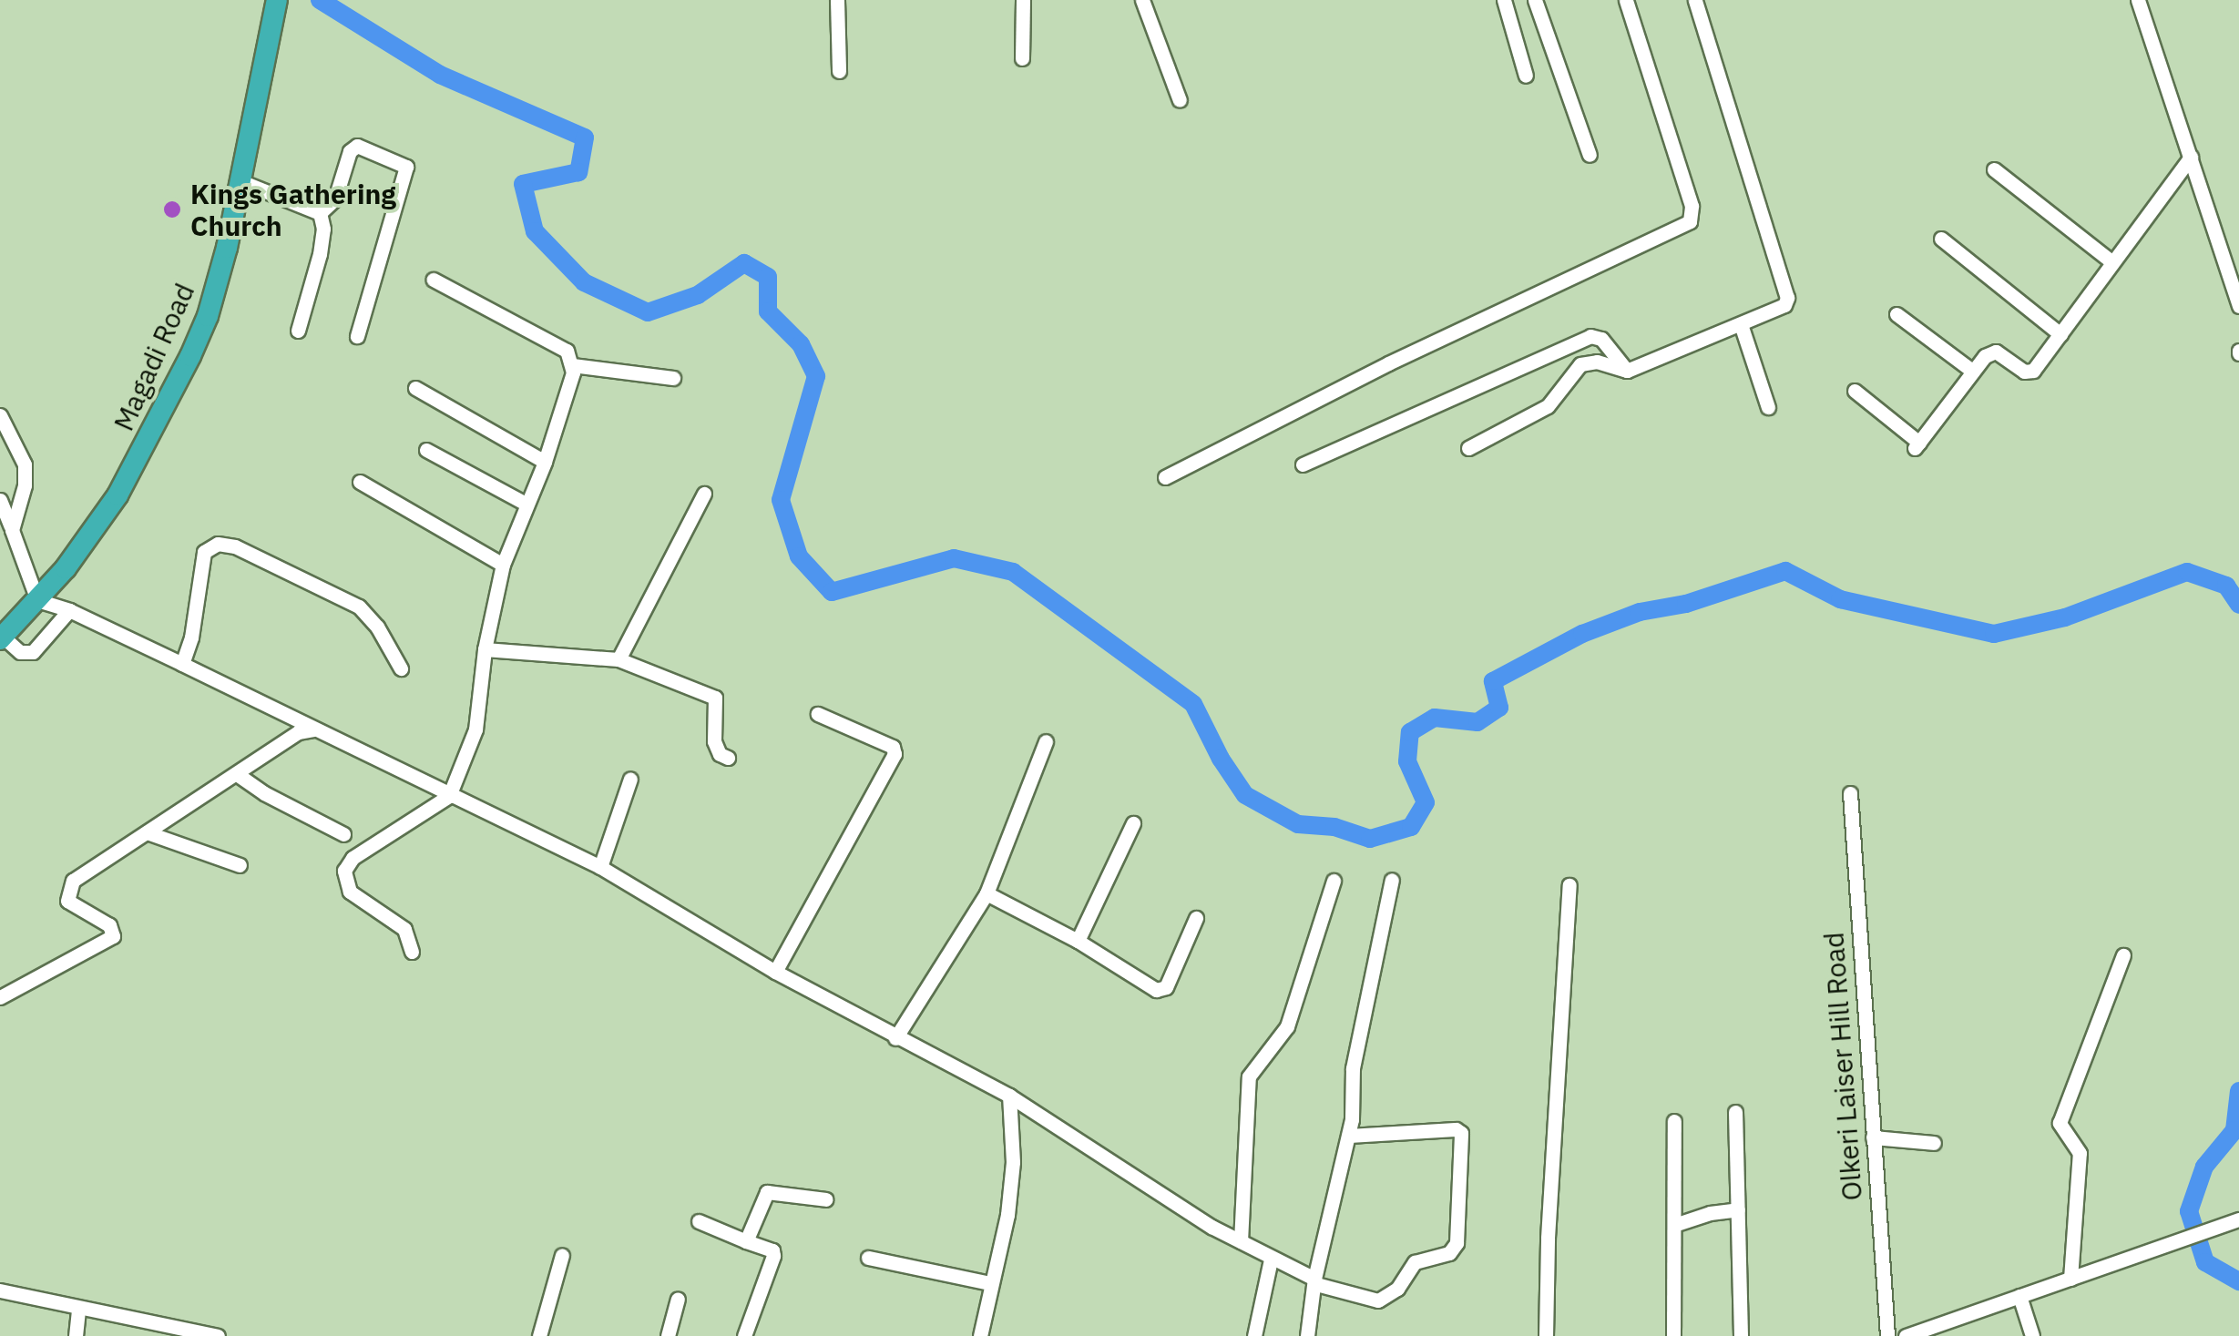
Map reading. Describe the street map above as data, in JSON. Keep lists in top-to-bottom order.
{
  "streets": {
    "highway": ["Magadi Road"],
    "street": ["Olkeri Laiser Hill Road"]
  },
  "places": ["Kings Gathering Church"]
}
